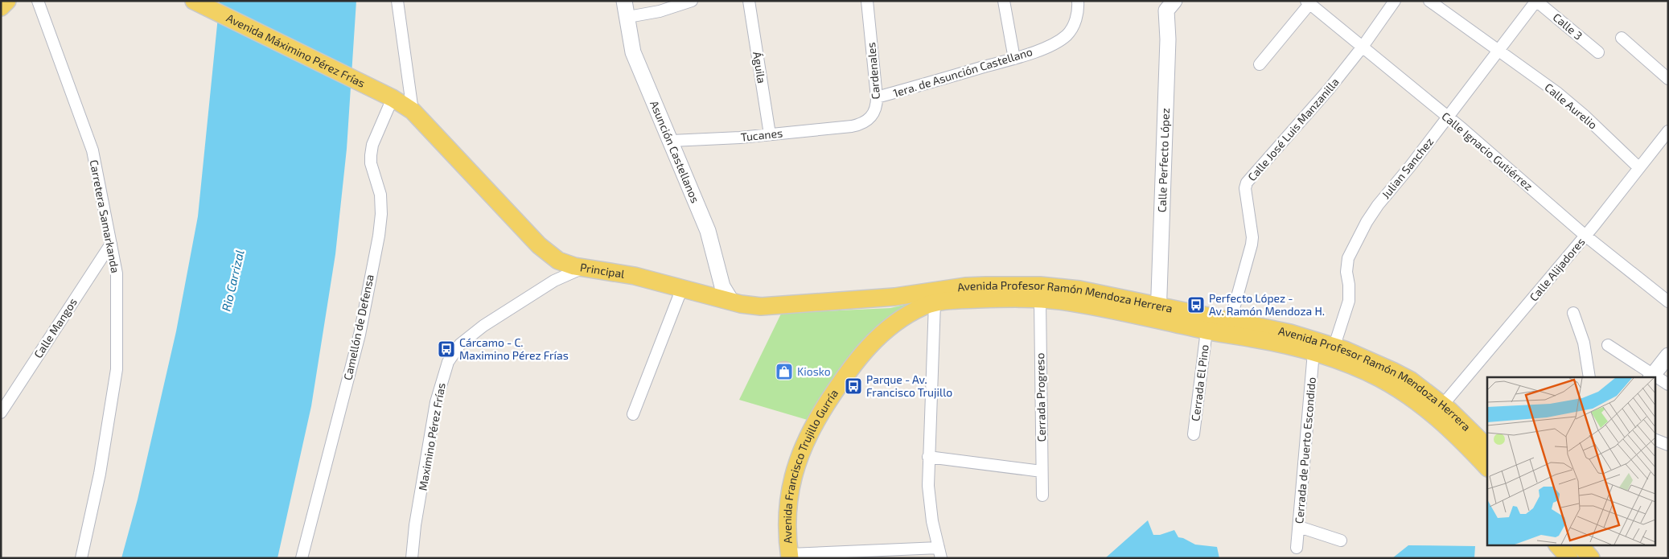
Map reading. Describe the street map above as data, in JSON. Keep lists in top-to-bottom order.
{
  "streets": {
    "main road": [
      "Avenida Máximino Pérez Frías",
      "Principal",
      "Avenida Profesor Ramón Mendoza Herrera",
      "Avenida Francisco Trujillo Gurría"
    ],
    "street": [
      "Calle 3",
      "Águila",
      "Cardenales",
      "1era. de Asunción Castellano",
      "Calle Aurelio",
      "Calle José Luis Manzanilla",
      "Tucanes",
      "Asunción Castellanos",
      "Calle Ignacio Gutiérrez",
      "Calle Perfecto López",
      "Julian Sanchez",
      "Carretera Samarkanda",
      "Calle Alijadores",
      "Camellón de Defensa",
      "Calle Mangos",
      "Cerrada El Pino",
      "Cerrada Progreso",
      "Maximino Pérez Frías",
      "Cerrada de Puerto Escondido"
    ]
  },
  "crossings": [
    ["Calle 3", "Julian Sanchez"],
    ["Avenida Máximino Pérez Frías", "Principal"],
    ["Águila", "Tucanes"],
    ["Cardenales", "1era. de Asunción Castellano"],
    ["Cardenales", "Tucanes"],
    ["Calle Aurelio", "Julian Sanchez"],
    ["Calle Aurelio", "Calle Alijadores"],
    ["Calle José Luis Manzanilla", "Calle Ignacio Gutiérrez"],
    ["Calle José Luis Manzanilla", "Avenida Profesor Ramón Mendoza Herrera"],
    ["Tucanes", "Asunción Castellanos"],
    ["Asunción Castellanos", "Principal"],
    ["Calle Ignacio Gutiérrez", "Julian Sanchez"],
    ["Calle Ignacio Gutiérrez", "Calle Alijadores"],
    ["Calle Perfecto López", "Avenida Profesor Ramón Mendoza Herrera"],
    ["Julian Sanchez", "Avenida Profesor Ramón Mendoza Herrera"],
    ["Carretera Samarkanda", "Calle Mangos"],
    ["Calle Alijadores", "Avenida Profesor Ramón Mendoza Herrera"],
    ["Principal", "Avenida Profesor Ramón Mendoza Herrera"],
    ["Principal", "Camellón de Defensa"],
    ["Principal", "Maximino Pérez Frías"],
    ["Avenida Profesor Ramón Mendoza Herrera", "Cerrada El Pino"],
    ["Avenida Profesor Ramón Mendoza Herrera", "Cerrada Progreso"],
    ["Avenida Profesor Ramón Mendoza Herrera", "Cerrada de Puerto Escondido"],
    ["Avenida Profesor Ramón Mendoza Herrera", "Avenida Francisco Trujillo Gurría"]
  ],
  "water": ["Rio Carrizal"],
  "places": {
    "bus stop": ["Perfecto López - Av. Ramón Mendoza H.", "Cárcamo - C. Maximino Pérez Frías", "Parque - Av. Francisco Trujillo"],
    "shop": ["Kiosko"]
  }
}
